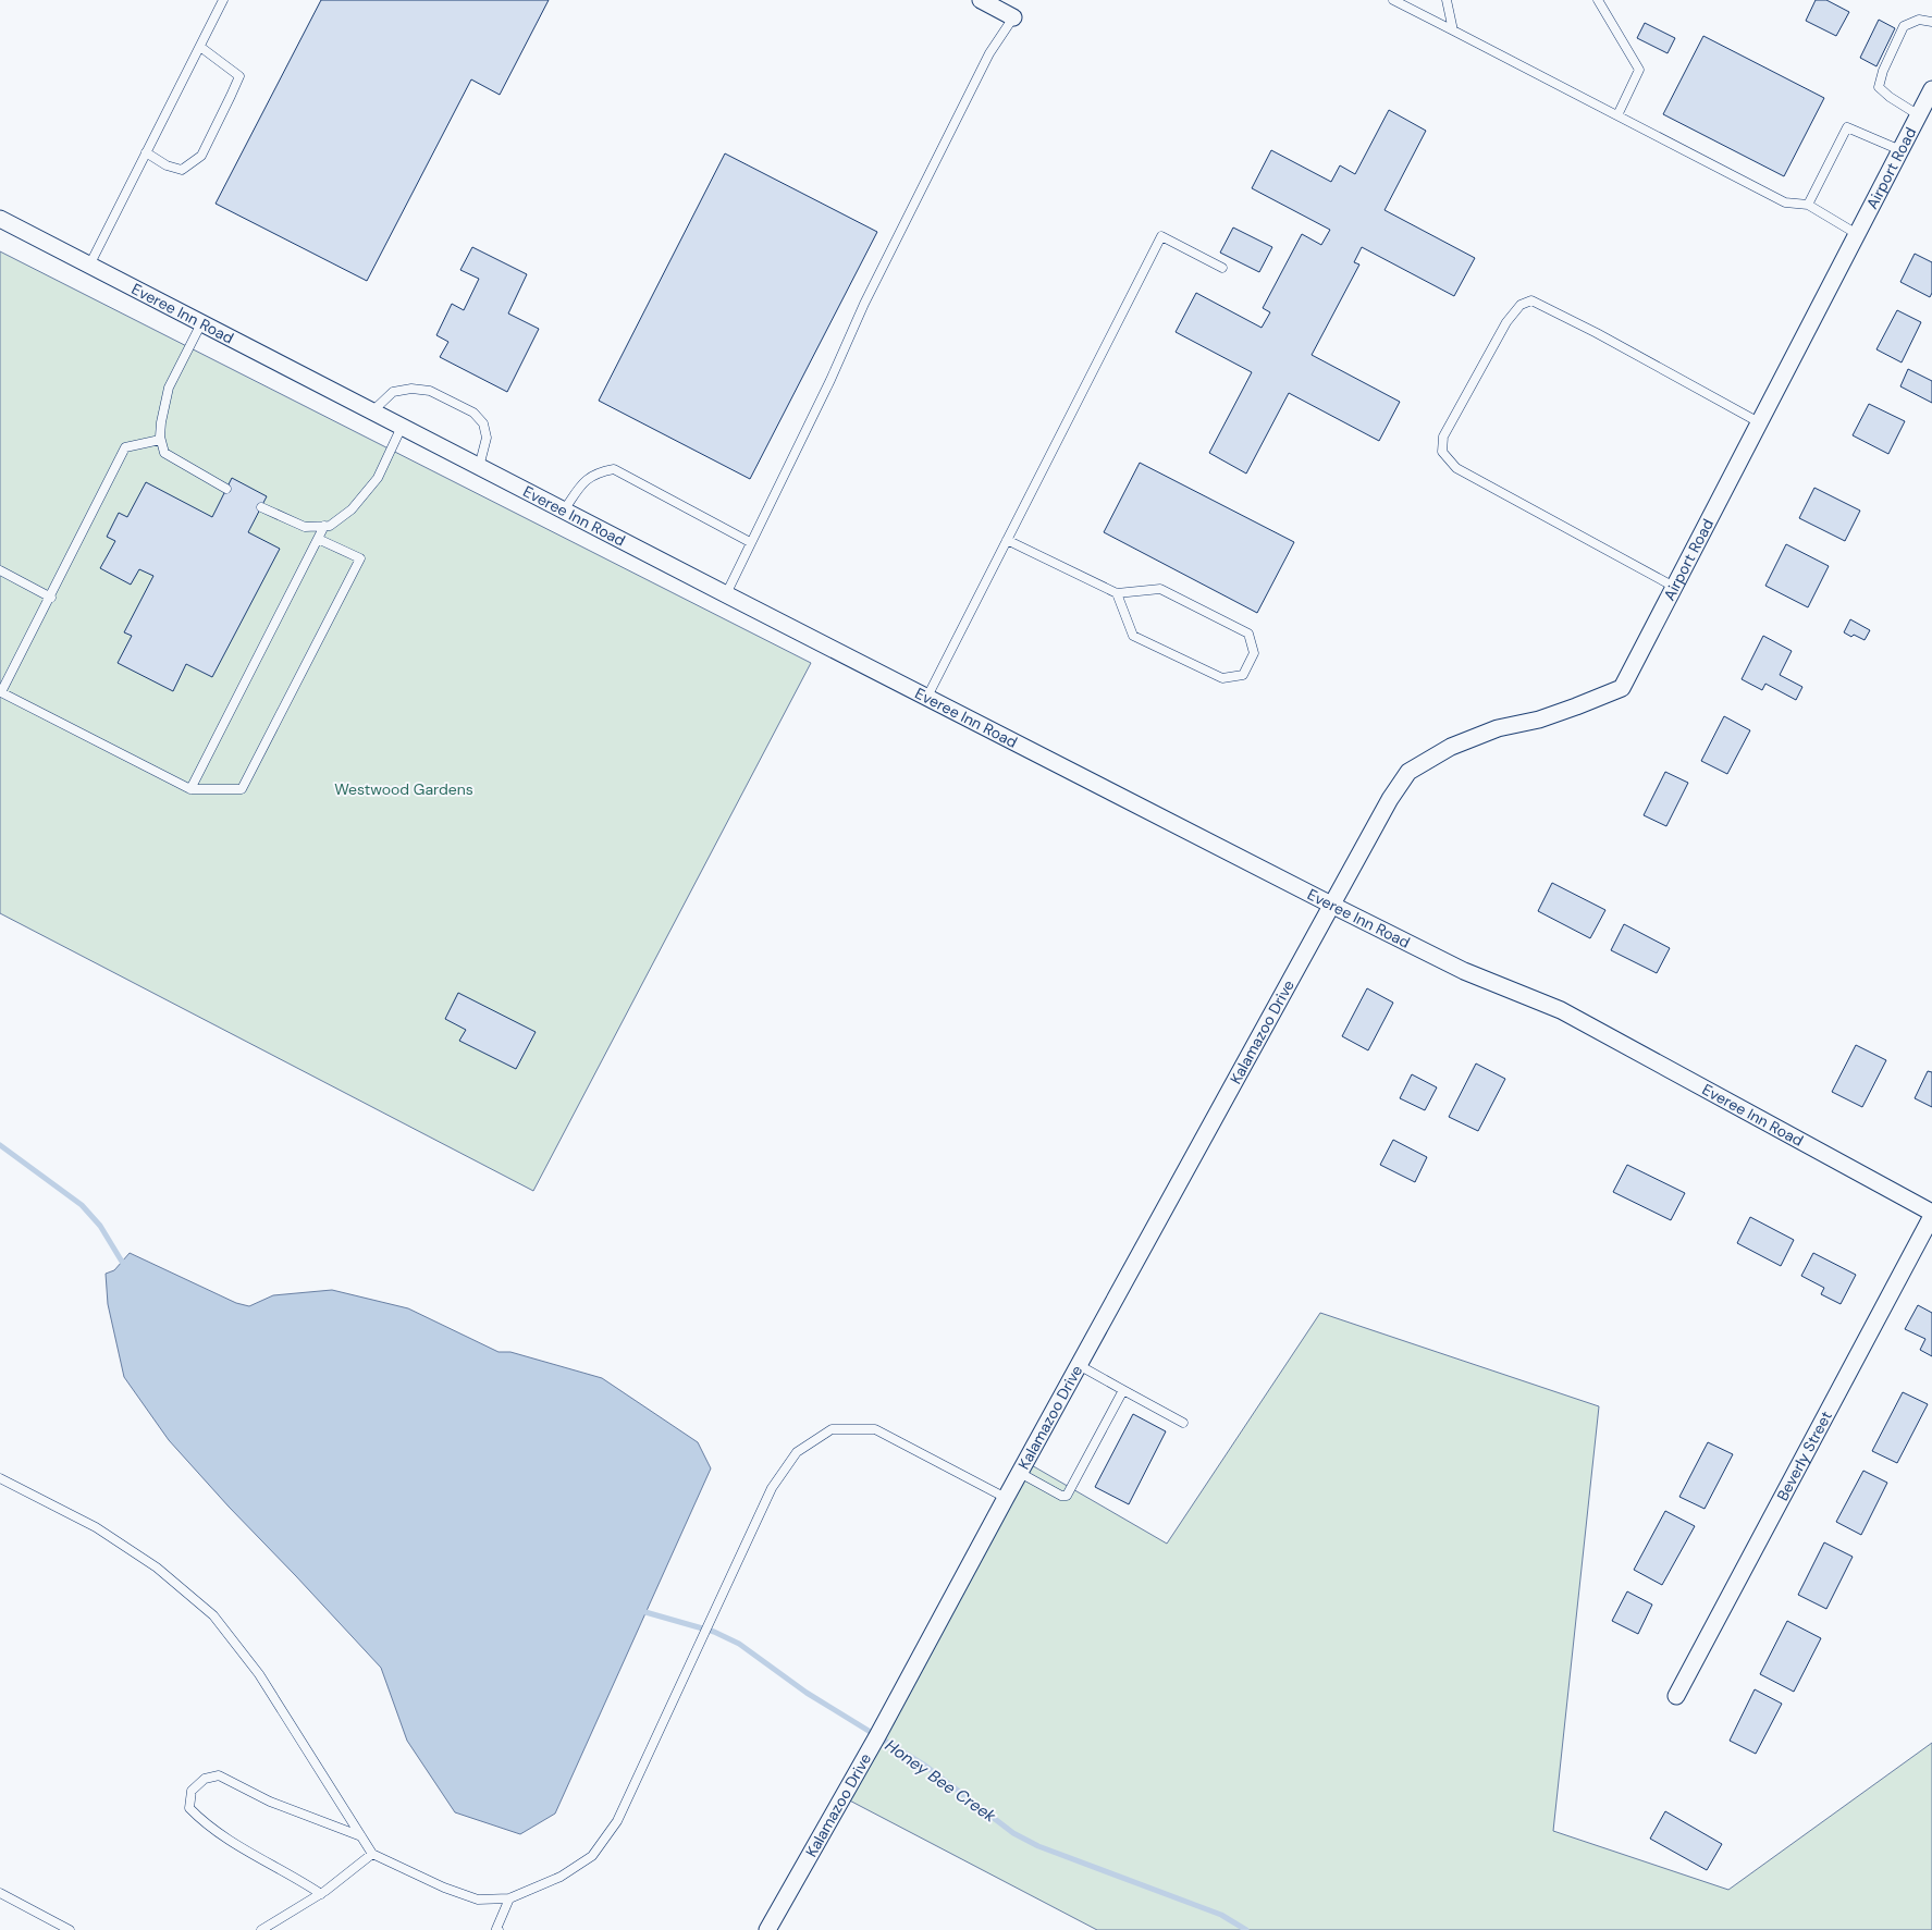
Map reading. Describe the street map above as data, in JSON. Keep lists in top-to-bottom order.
{
  "streets": {
    "street": [
      "Airport Road",
      "Everee Inn Road",
      "Kalamazoo Drive",
      "Beverly Street"
    ]
  },
  "crossings": [
    ["Airport Road", "Everee Inn Road"],
    ["Airport Road", "Kalamazoo Drive"],
    ["Everee Inn Road", "Kalamazoo Drive"],
    ["Everee Inn Road", "Beverly Street"]
  ],
  "water": ["Honey Bee Creek"],
  "parks": ["Westwood Gardens"]
}
